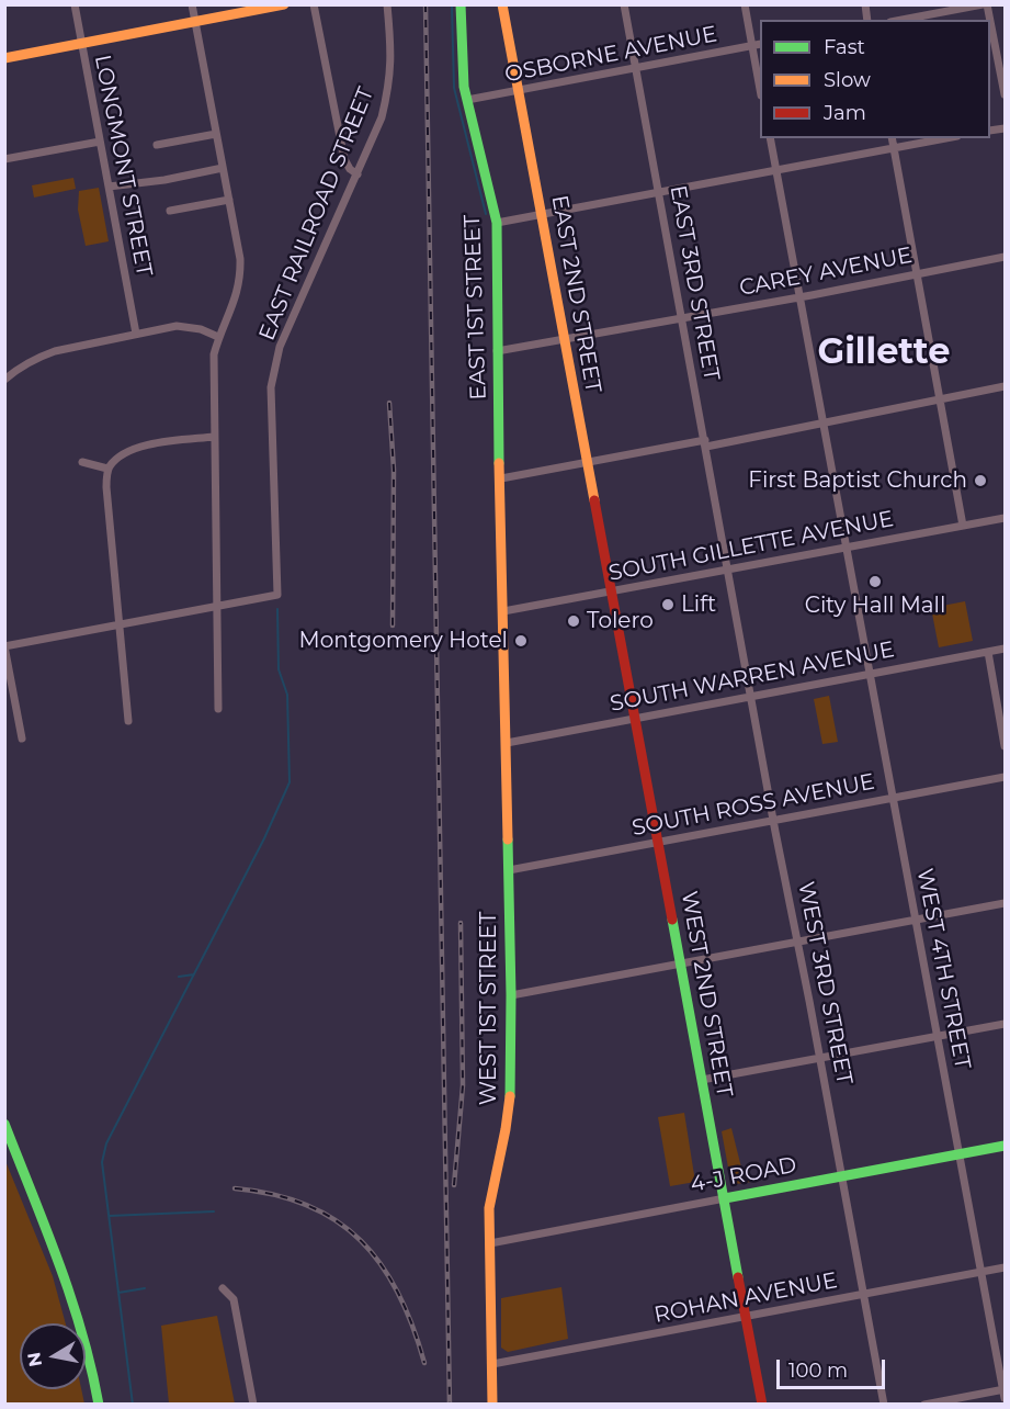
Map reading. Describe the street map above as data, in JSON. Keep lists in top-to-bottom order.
{
  "streets": {
    "street": [
      "OSBORNE AVENUE",
      "LONGMONT STREET",
      "EAST RAILROAD STREET",
      "CAREY AVENUE",
      "EAST 3RD STREET",
      "EAST 2ND STREET",
      "EAST 1ST STREET",
      "SOUTH GILLETTE AVENUE",
      "SOUTH WARREN AVENUE",
      "SOUTH ROSS AVENUE",
      "WEST 4TH STREET",
      "WEST 3RD STREET",
      "WEST 2ND STREET",
      "WEST 1ST STREET",
      "4-J ROAD",
      "ROHAN AVENUE"
    ]
  },
  "crossings": [
    ["OSBORNE AVENUE", "EAST 3RD STREET"],
    ["OSBORNE AVENUE", "EAST 2ND STREET"],
    ["OSBORNE AVENUE", "EAST 1ST STREET"],
    ["CAREY AVENUE", "EAST 3RD STREET"],
    ["CAREY AVENUE", "EAST 2ND STREET"],
    ["CAREY AVENUE", "EAST 1ST STREET"],
    ["CAREY AVENUE", "WEST 4TH STREET"],
    ["EAST 3RD STREET", "SOUTH GILLETTE AVENUE"],
    ["EAST 3RD STREET", "WEST 3RD STREET"],
    ["EAST 2ND STREET", "SOUTH GILLETTE AVENUE"],
    ["EAST 2ND STREET", "WEST 2ND STREET"],
    ["EAST 1ST STREET", "SOUTH GILLETTE AVENUE"],
    ["EAST 1ST STREET", "WEST 1ST STREET"],
    ["SOUTH GILLETTE AVENUE", "WEST 4TH STREET"],
    ["SOUTH GILLETTE AVENUE", "WEST 3RD STREET"],
    ["SOUTH GILLETTE AVENUE", "WEST 2ND STREET"],
    ["SOUTH GILLETTE AVENUE", "WEST 1ST STREET"],
    ["SOUTH WARREN AVENUE", "WEST 4TH STREET"],
    ["SOUTH WARREN AVENUE", "WEST 3RD STREET"],
    ["SOUTH WARREN AVENUE", "WEST 2ND STREET"],
    ["SOUTH WARREN AVENUE", "WEST 1ST STREET"],
    ["SOUTH ROSS AVENUE", "WEST 4TH STREET"],
    ["SOUTH ROSS AVENUE", "WEST 3RD STREET"],
    ["SOUTH ROSS AVENUE", "WEST 2ND STREET"],
    ["SOUTH ROSS AVENUE", "WEST 1ST STREET"],
    ["WEST 4TH STREET", "4-J ROAD"],
    ["WEST 4TH STREET", "ROHAN AVENUE"],
    ["WEST 3RD STREET", "4-J ROAD"],
    ["WEST 3RD STREET", "ROHAN AVENUE"],
    ["WEST 2ND STREET", "4-J ROAD"],
    ["WEST 2ND STREET", "ROHAN AVENUE"],
    ["WEST 1ST STREET", "4-J ROAD"],
    ["WEST 1ST STREET", "ROHAN AVENUE"]
  ],
  "districts": ["Gillette"],
  "places": [
    "First Baptist Church",
    "City Hall Mall",
    "Lift",
    "Tolero",
    "Montgomery Hotel"
  ],
  "legend": ["Fast", "Slow", "Jam"],
  "scale_bar": "100 m",
  "north": "left"
}
